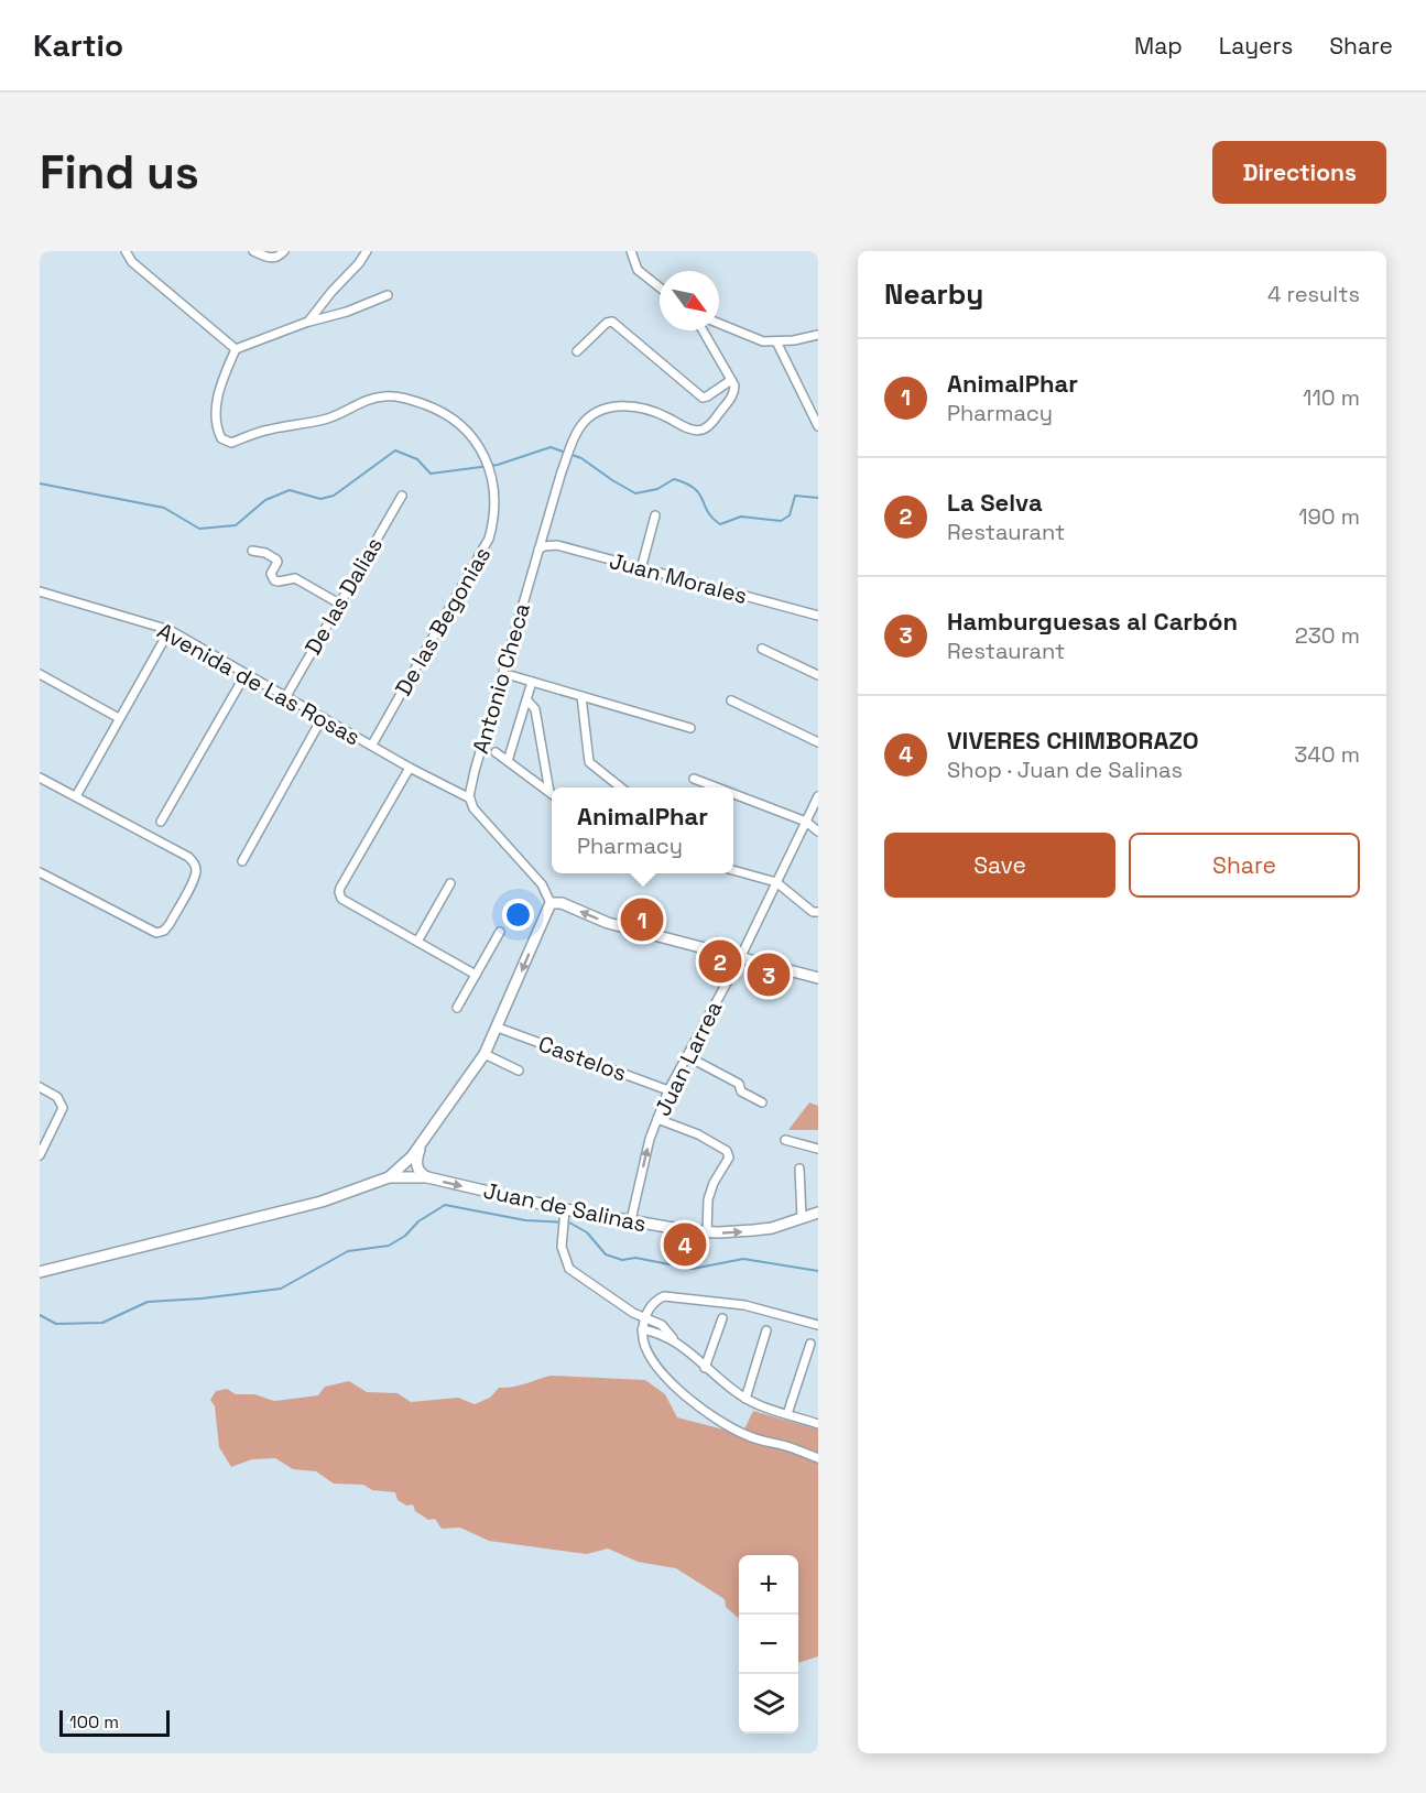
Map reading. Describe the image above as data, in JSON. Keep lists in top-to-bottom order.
{
  "streets": {
    "street": [
      "Juan Morales",
      "De las Dalias",
      "De las Begonias",
      "Antonio Checa",
      "Avenida de Las Rosas",
      "Castelos",
      "Juan Larrea",
      "Juan de Salinas"
    ]
  },
  "crossings": [
    ["Juan Morales", "Antonio Checa"],
    ["De las Dalias", "Avenida de Las Rosas"],
    ["De las Begonias", "Avenida de Las Rosas"],
    ["Antonio Checa", "Avenida de Las Rosas"],
    ["Castelos", "Juan Larrea"],
    ["Juan Larrea", "Juan de Salinas"]
  ],
  "scale_bar": "100 m",
  "north": "bottom right",
  "page": {
    "header": "Kartio",
    "nav": ["Map", "Layers", "Share"],
    "buttons": [
      "Directions",
      ["Save", "Share"]
    ],
    "title": "Find us",
    "heading": ["Nearby", "4 results"],
    "list": [
      {
        "mark": "1",
        "name": "AnimalPhar",
        "note": "Pharmacy",
        "value": "110 m"
      },
      {
        "mark": "2",
        "name": "La Selva",
        "note": "Restaurant",
        "value": "190 m"
      },
      {
        "mark": "3",
        "name": "Hamburguesas al Carbón",
        "note": "Restaurant",
        "value": "230 m"
      },
      {
        "mark": "4",
        "name": "VIVERES CHIMBORAZO",
        "note": "Shop · Juan de Salinas",
        "value": "340 m"
      }
    ],
    "popup": ["AnimalPhar", "Pharmacy"],
    "pins": [
      "1",
      "2",
      "3",
      "4"
    ],
    "map_buttons": ["+", "−"],
    "scale": "100 m"
  }
}
